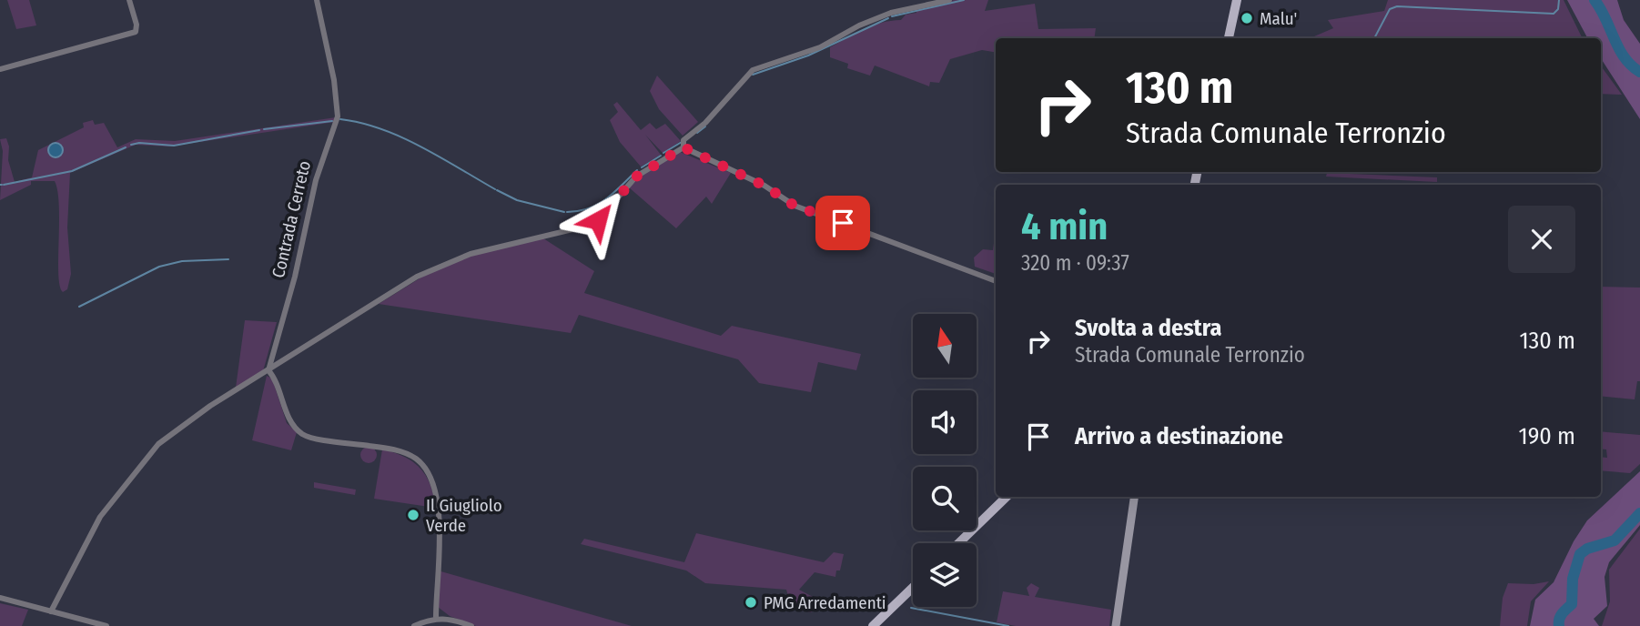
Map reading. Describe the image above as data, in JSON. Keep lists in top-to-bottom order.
{
  "streets": {
    "street": ["Contrada Cerreto"]
  },
  "places": ["Malu'", "Il Giugliolo Verde", "PMG Arredamenti"],
  "north": "top",
  "page": {
    "turn": ["130 m", "Strada Comunale Terronzio"],
    "heading": ["4 min", "320 m · 09:37"],
    "list": [
      {
        "name": "Svolta a destra",
        "note": "Strada Comunale Terronzio",
        "value": "130 m"
      },
      {
        "name": "Arrivo a destinazione",
        "value": "190 m"
      }
    ]
  }
}
